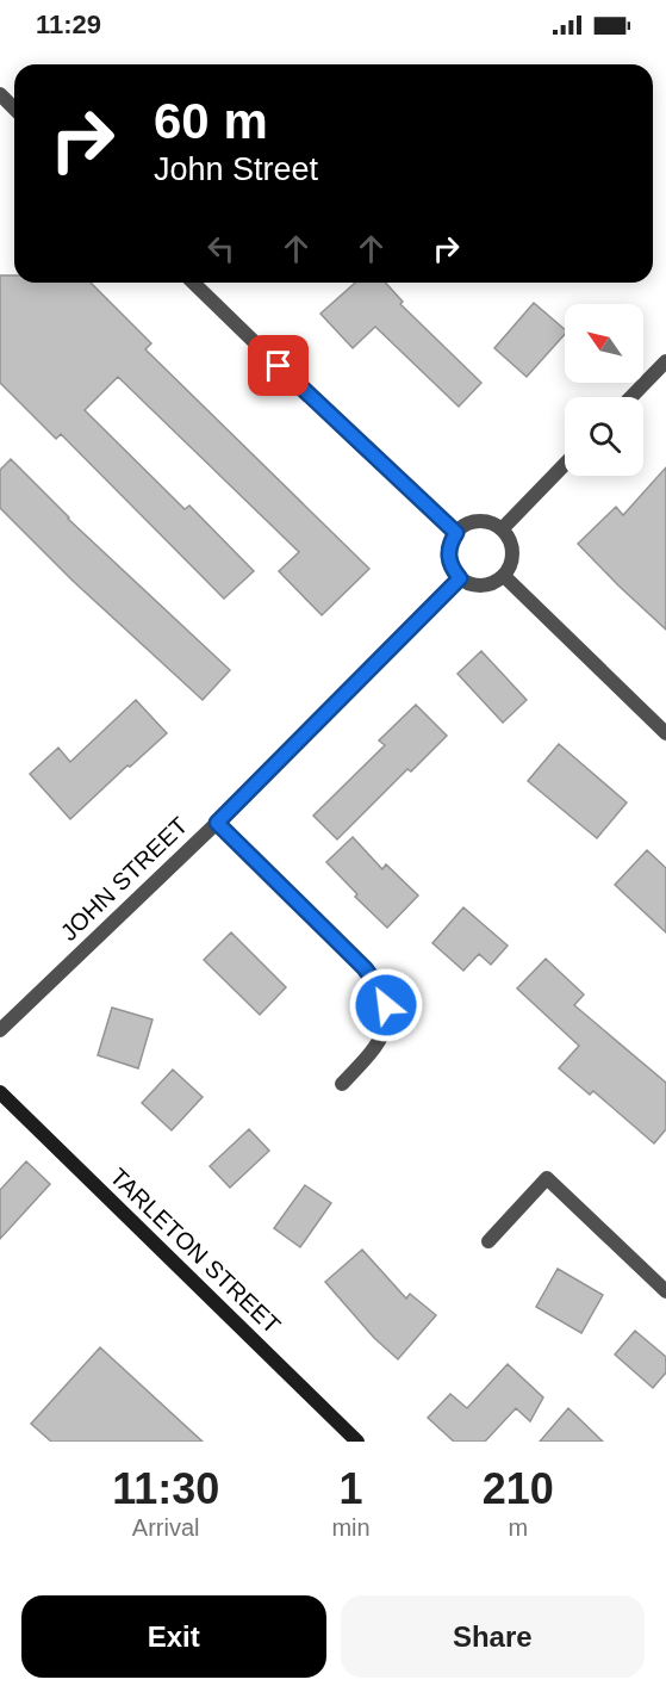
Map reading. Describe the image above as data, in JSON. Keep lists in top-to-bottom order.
{
  "streets": {
    "main road": ["TARLETON STREET"],
    "street": ["JOHN STREET"]
  },
  "north": "top left",
  "page": {
    "status": "11:29",
    "turn": ["60 m", "John Street"],
    "eta": [
      "11:30",
      "Arrival",
      "1",
      "min",
      "210",
      "m"
    ],
    "buttons": ["Exit", "Share"]
  }
}
